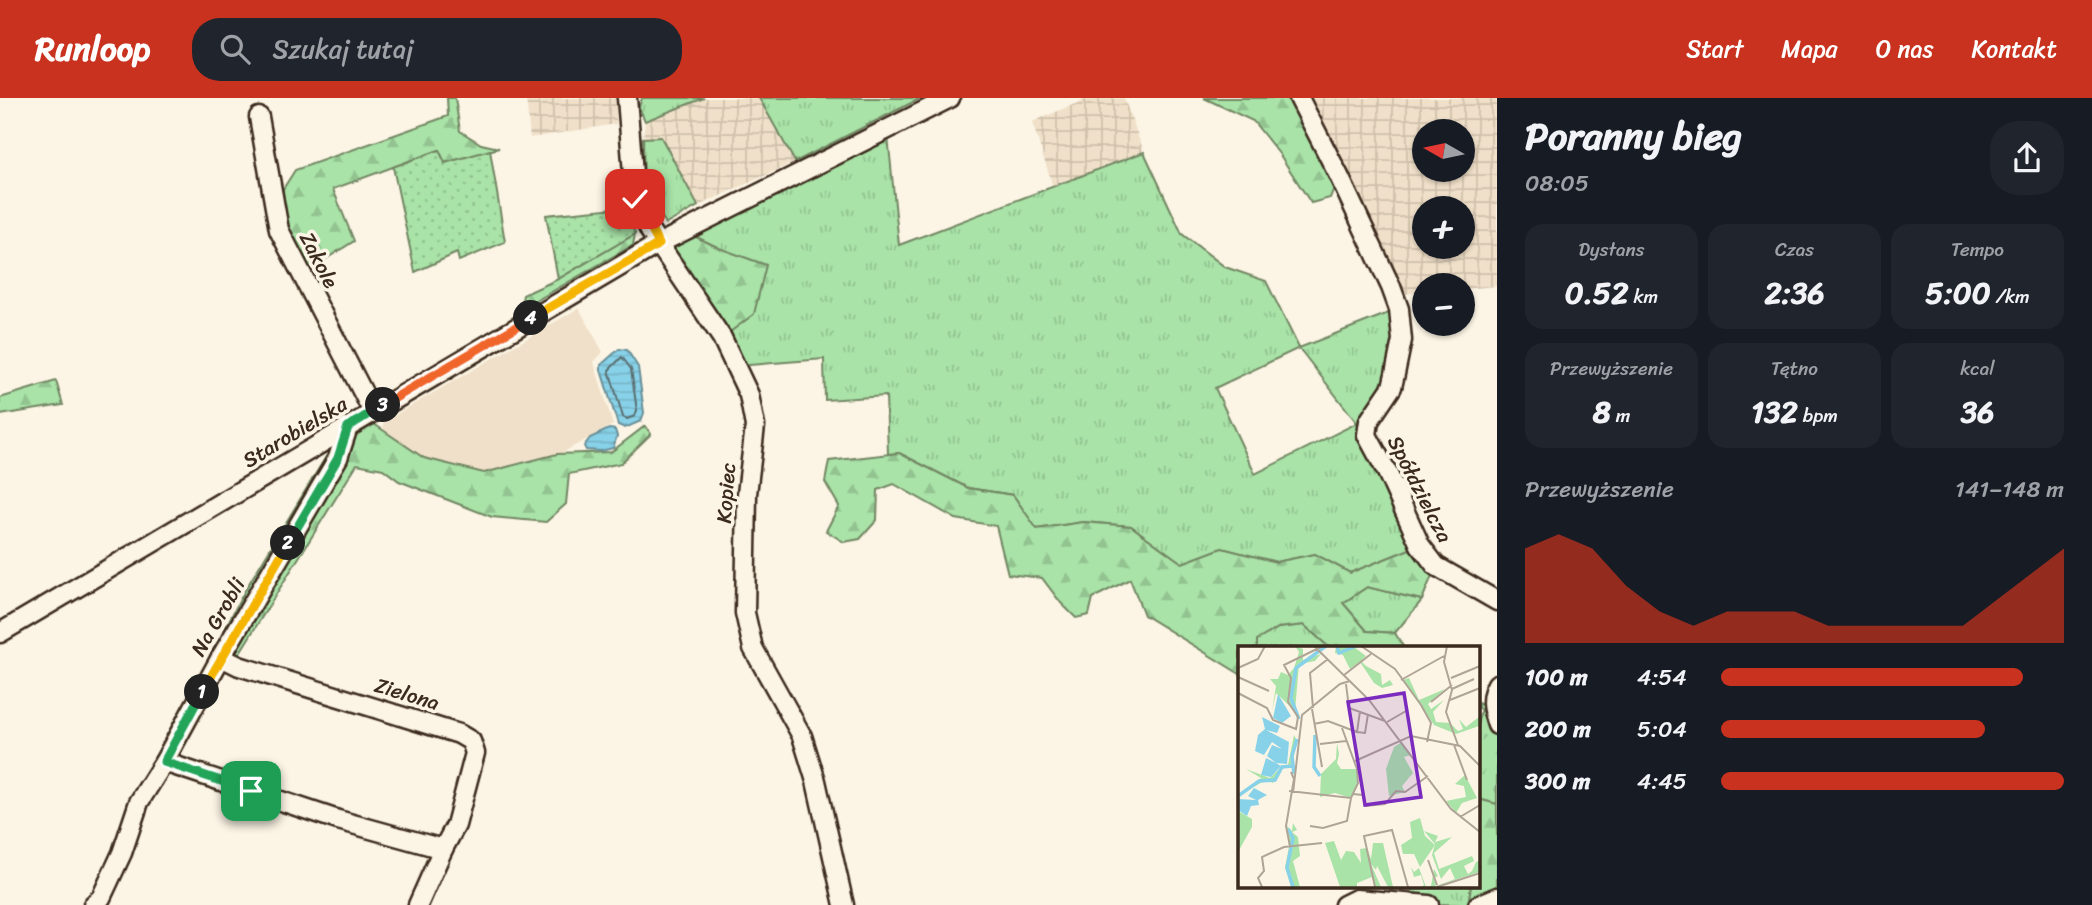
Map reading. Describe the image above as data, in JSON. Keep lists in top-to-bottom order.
{
  "streets": {
    "street": [
      "Zakole",
      "Starobielska",
      "Spółdzielcza",
      "Kopiec",
      "Na Grobli",
      "Zielona"
    ]
  },
  "crossings": [
    ["Zakole", "Starobielska"],
    ["Starobielska", "Kopiec"],
    ["Starobielska", "Na Grobli"],
    ["Na Grobli", "Zielona"]
  ],
  "north": "left",
  "page": {
    "header": "Runloop",
    "search": "Szukaj tutaj",
    "nav": [
      "Start",
      "Mapa",
      "O nas",
      "Kontakt"
    ],
    "heading": ["Poranny bieg", "08:05"],
    "map_buttons": ["+", "−"],
    "stats": [
      ["Dystans", "0.52 km"],
      ["Czas", "2:36"],
      ["Tempo", "5:00 /km"],
      ["Przewyższenie", "8 m"],
      ["Tętno", "132 bpm"],
      ["kcal", "36"]
    ],
    "pins": [
      "4",
      "3",
      "2",
      "1"
    ],
    "chart": ["Przewyższenie", "141–148 m"],
    "list": [
      {
        "name": "100 m",
        "note": "4:54"
      },
      {
        "name": "200 m",
        "note": "5:04"
      },
      {
        "name": "300 m",
        "note": "4:45"
      }
    ]
  }
}
